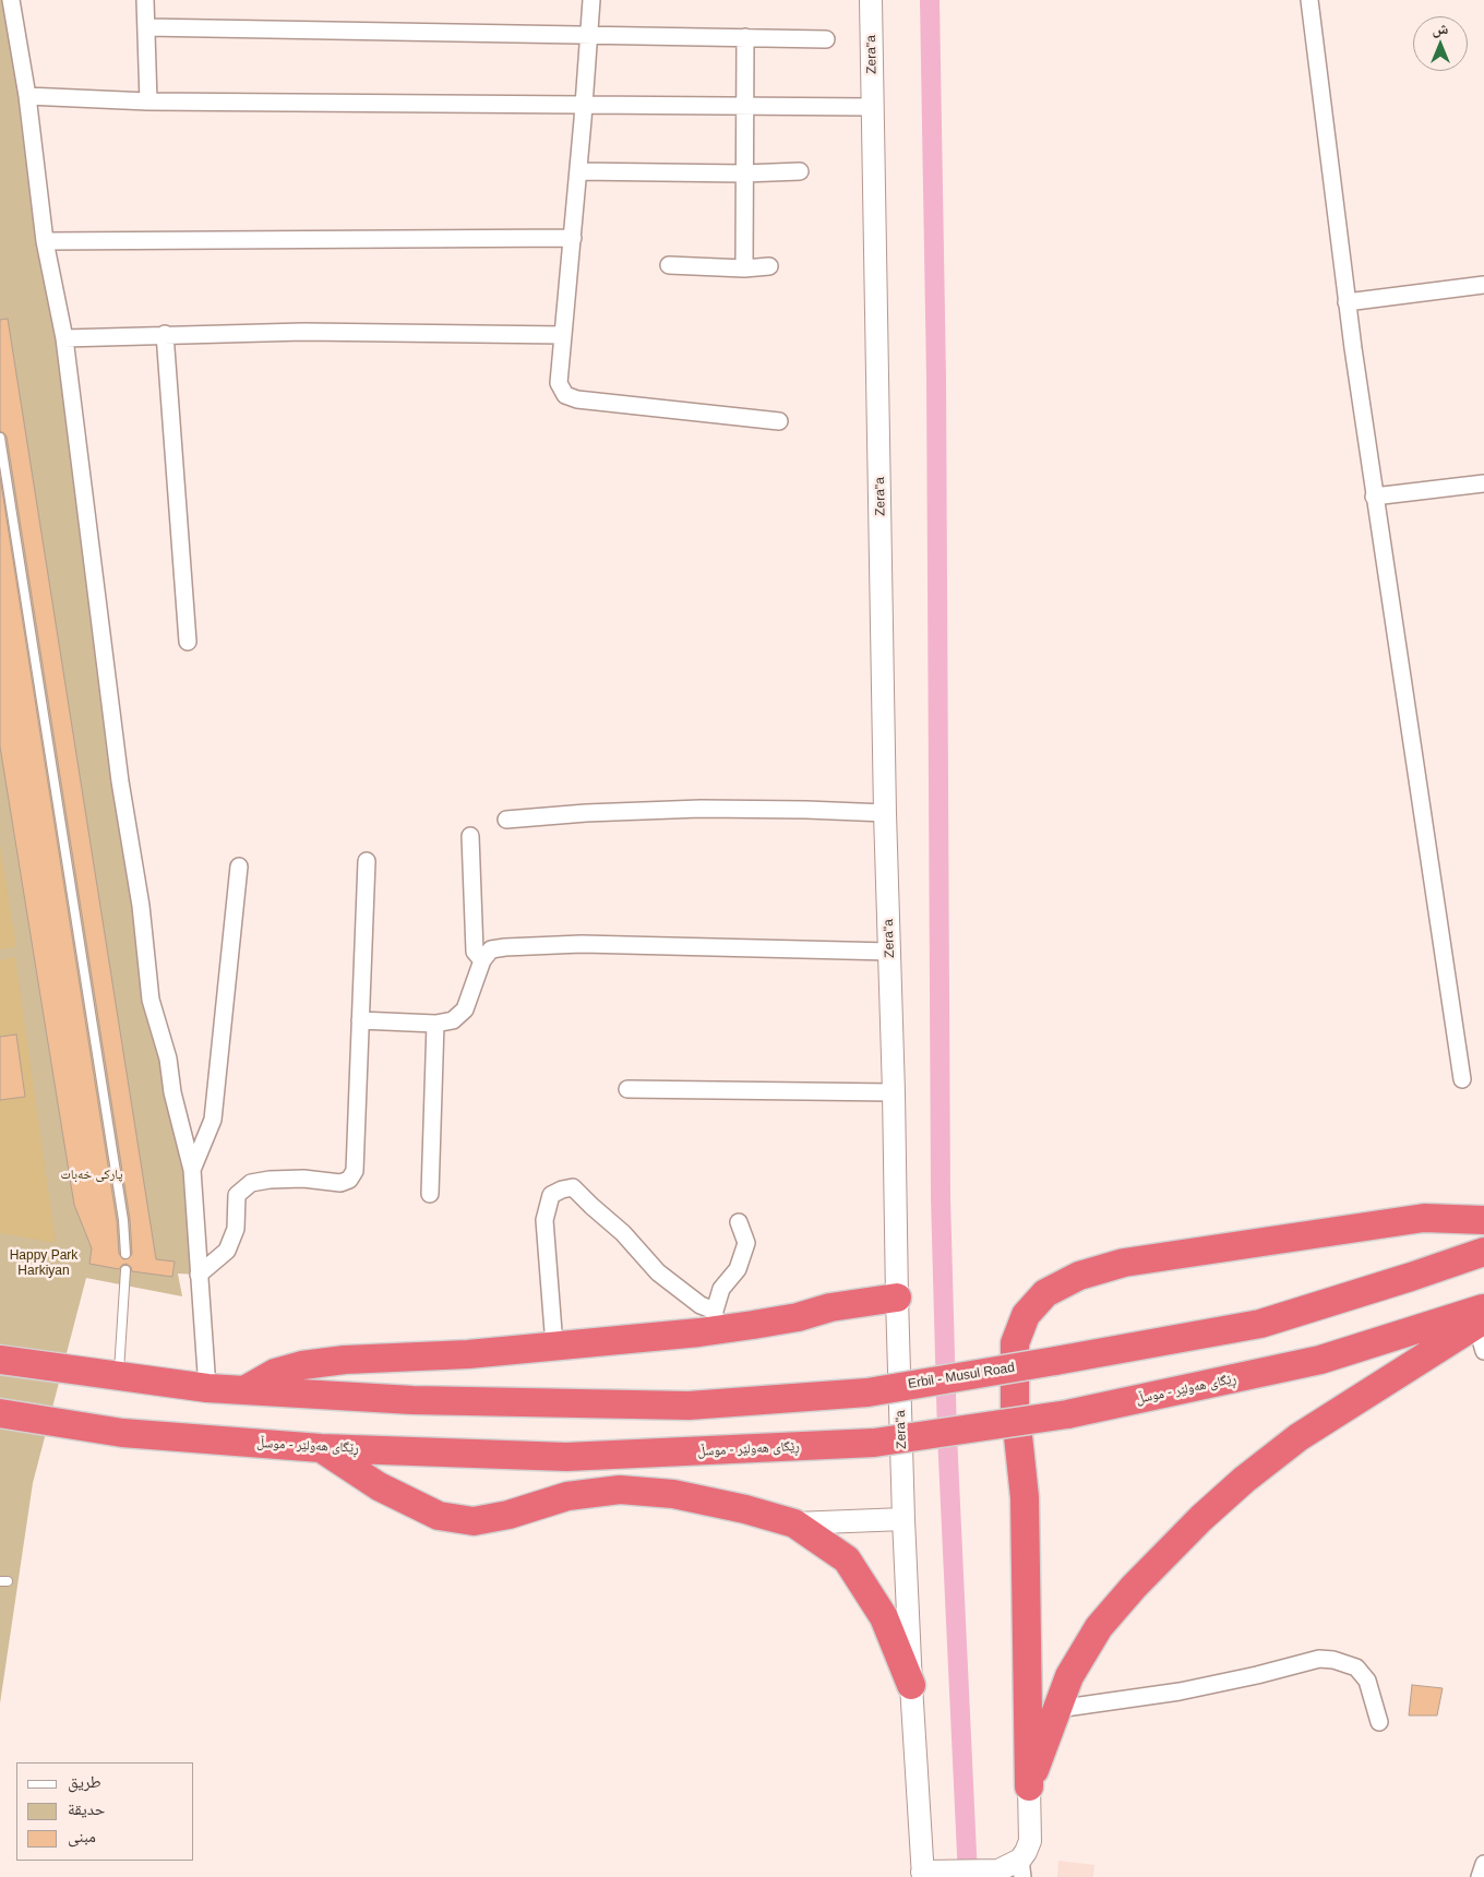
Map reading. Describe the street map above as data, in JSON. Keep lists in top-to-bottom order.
{
  "streets": {
    "highway": ["Erbil - Musul Road", "ڕێگای هەولێر - موسڵ"],
    "street": ["Zera\"a"]
  },
  "parks": ["پارکی خەبات", "Happy Park Harkiyan"],
  "legend": ["طريق", "حديقة", "مبنى"],
  "north": "top"
}
